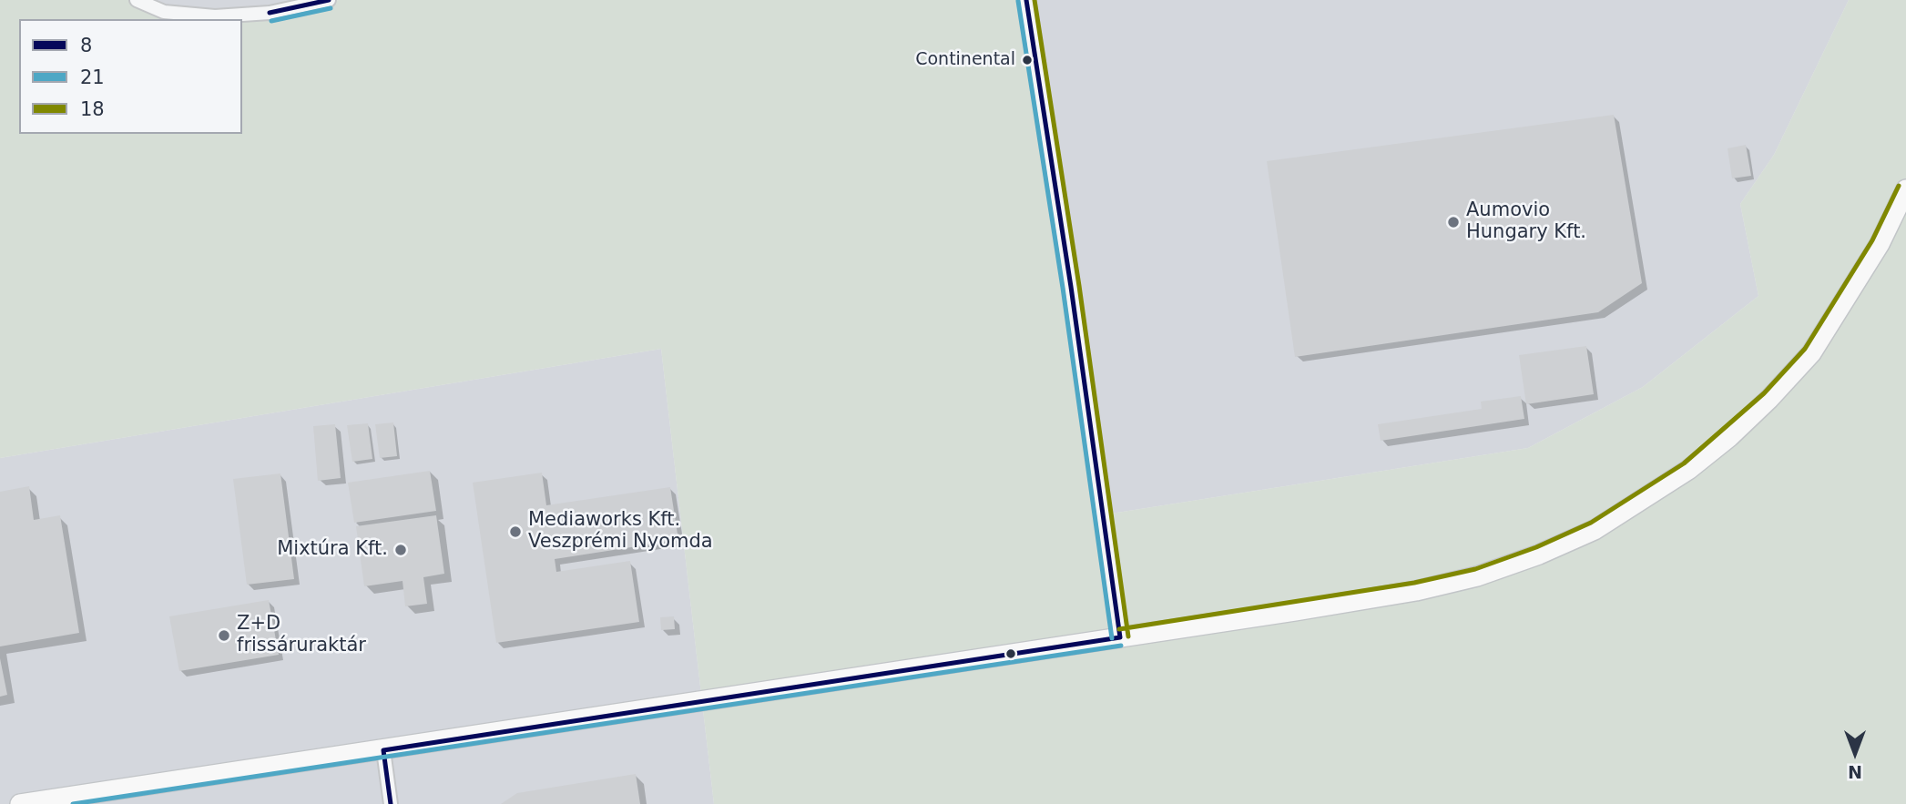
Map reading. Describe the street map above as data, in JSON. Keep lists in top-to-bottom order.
{
  "places": [
    "Continental",
    "Aumovio Hungary Kft.",
    "Mediaworks Kft. Veszprémi Nyomda",
    "Mixtúra Kft.",
    "Z+D frissáruraktár"
  ],
  "lines": ["transit line 8", "transit line 18", "transit line 21"],
  "legend": ["8", "21", "18"],
  "north": "bottom"
}
